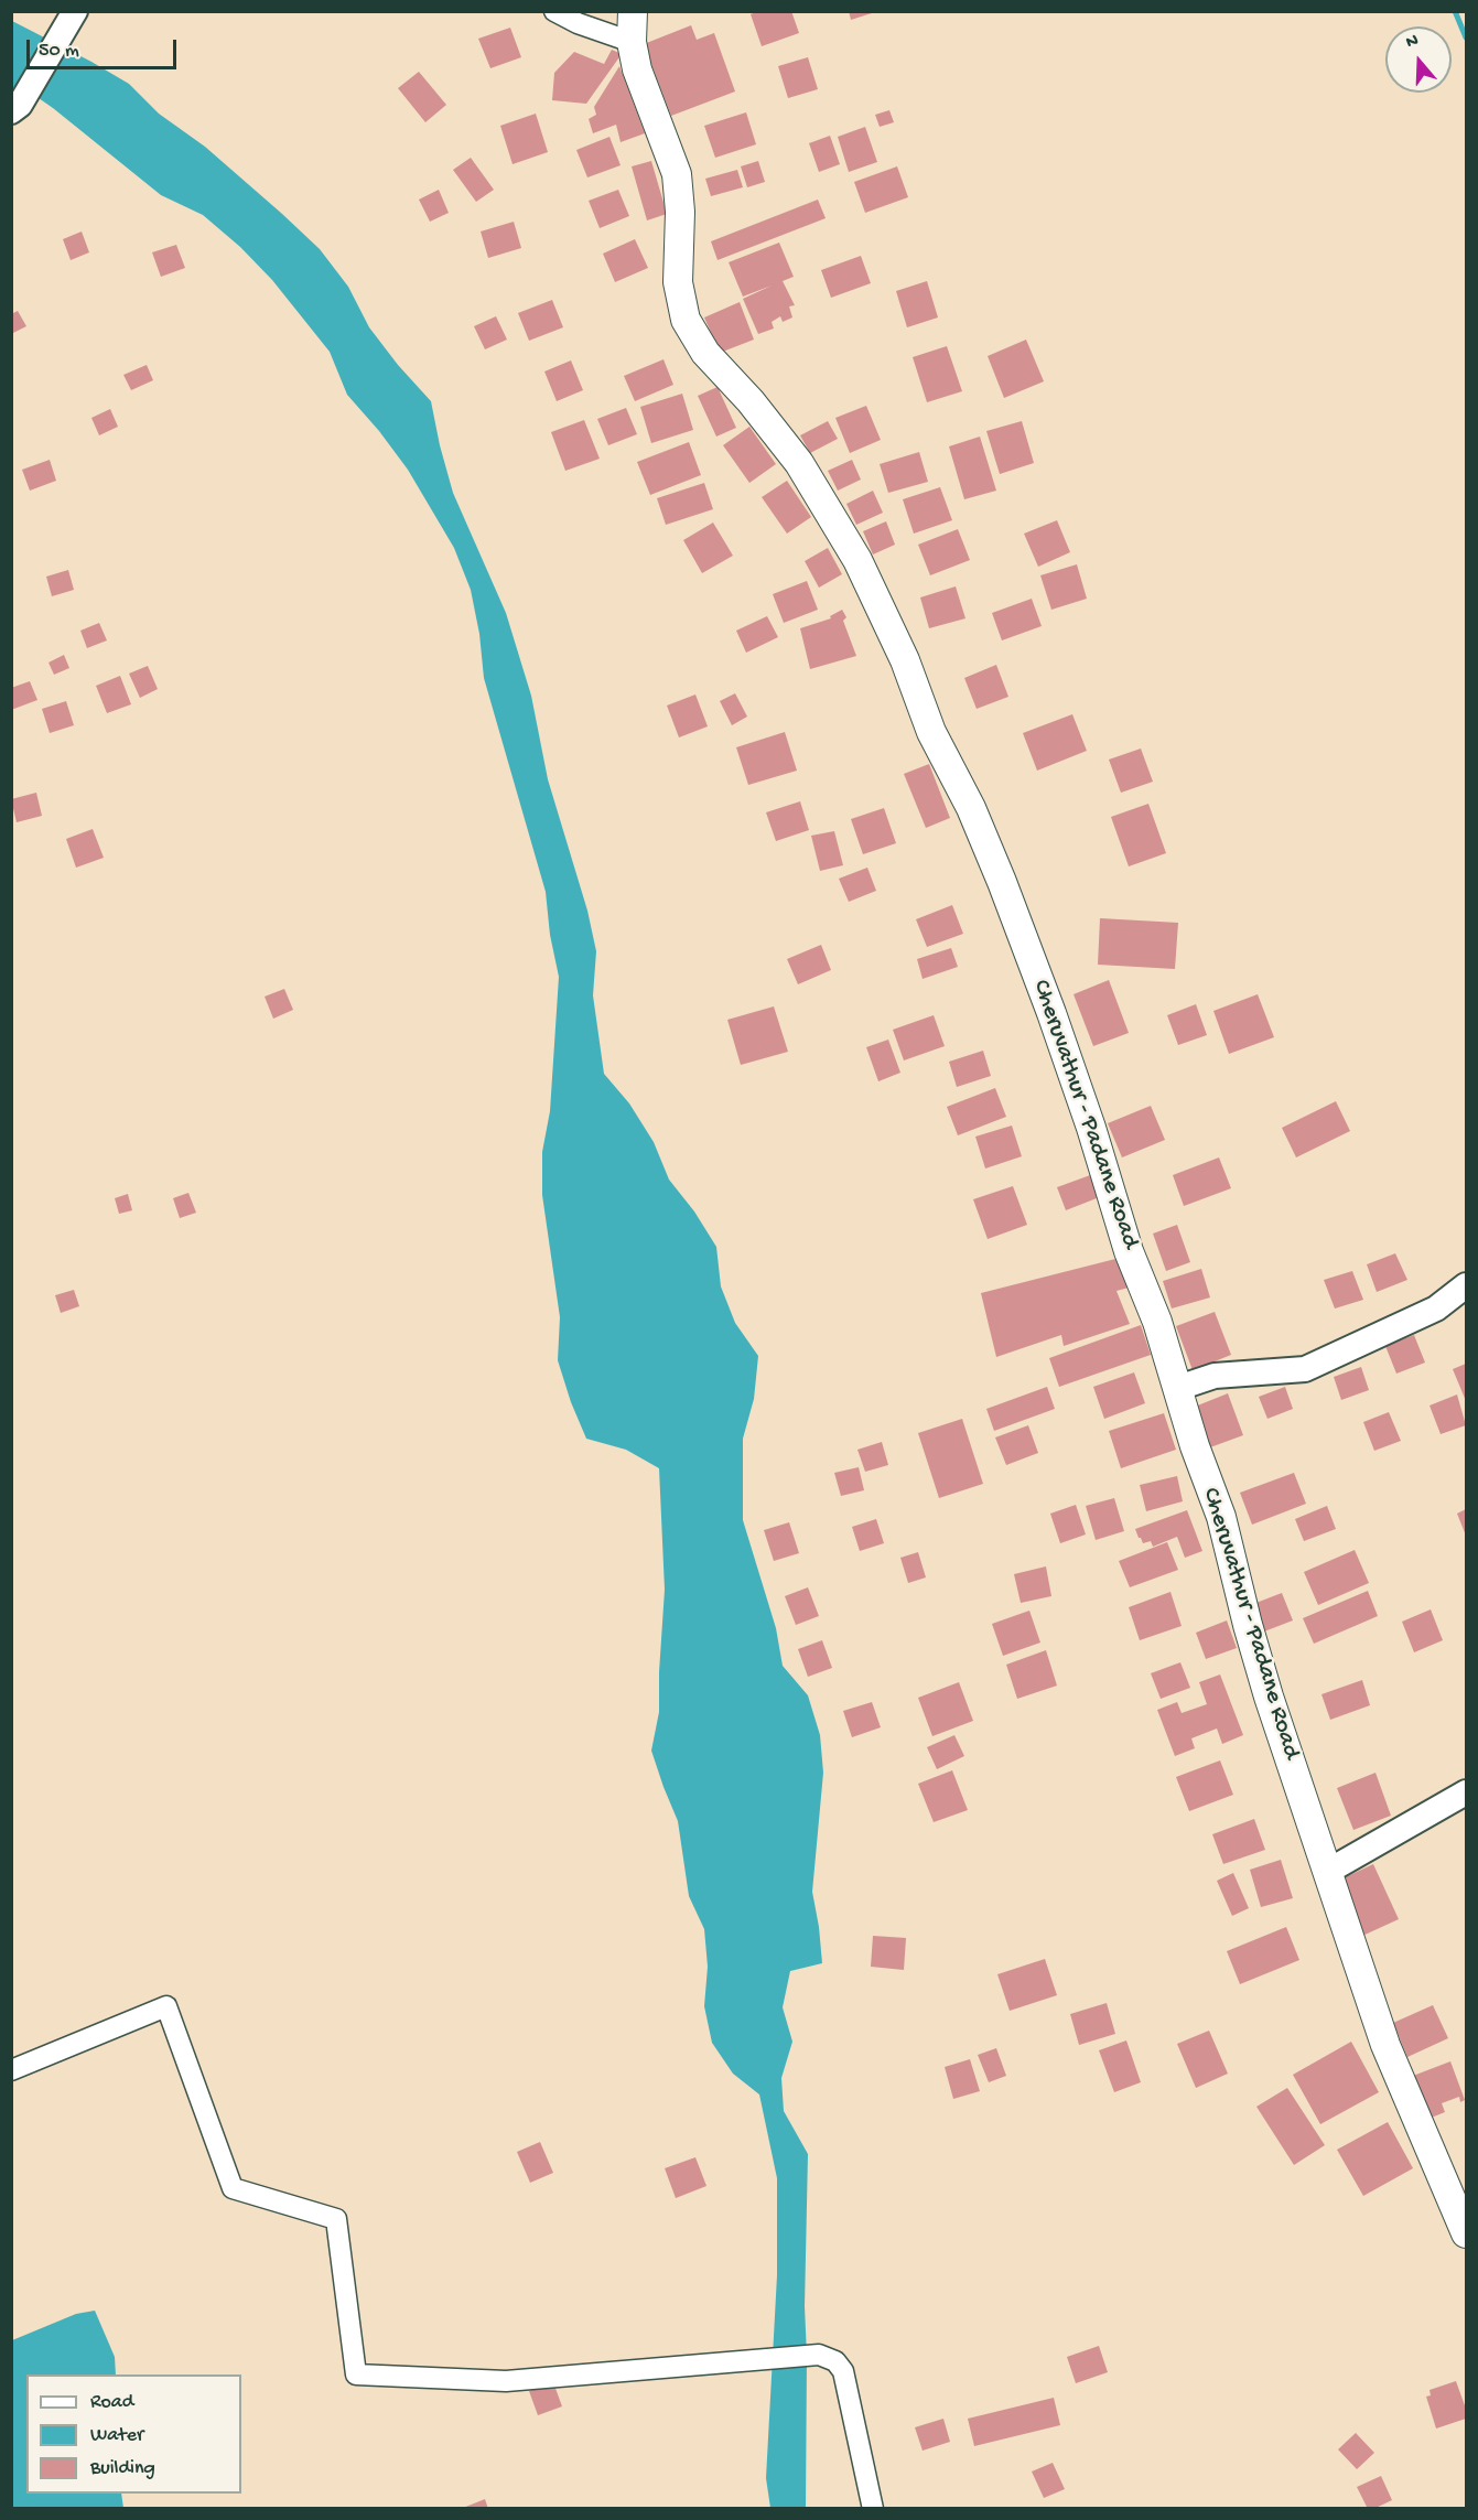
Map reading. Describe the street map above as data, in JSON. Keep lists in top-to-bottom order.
{
  "streets": {
    "main road": ["Cheruvathur - Padane Road"]
  },
  "legend": ["Road", "Water", "Building"],
  "scale_bar": "50 m",
  "north": "top"
}
